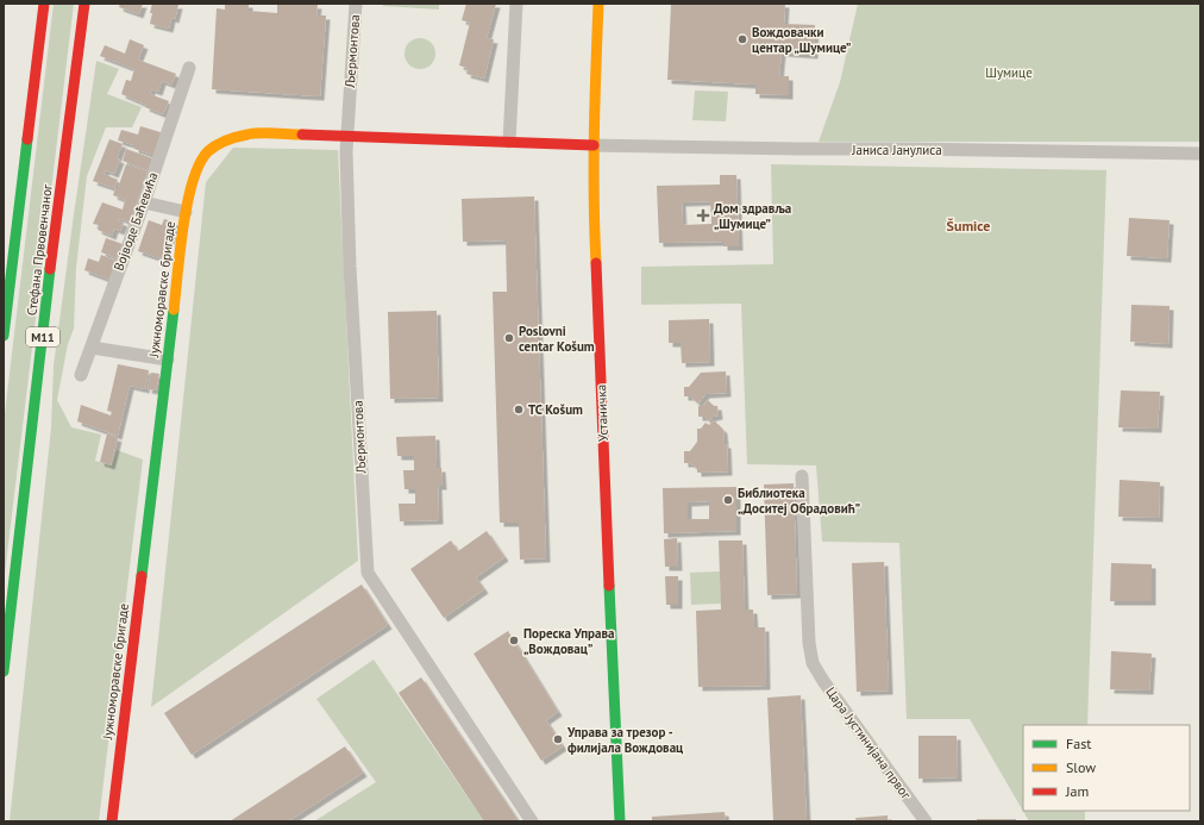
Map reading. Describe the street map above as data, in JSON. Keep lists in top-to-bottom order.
{
  "streets": {
    "main road": [
      "Стефана Првовенчаног",
      "Јужноморавске бригаде",
      "M11",
      "Устаничка"
    ],
    "street": [
      "Љермонтова",
      "Јаниса Јанулиса",
      "Војводе Баћевића",
      "Цара Јустинијана првог"
    ]
  },
  "crossings": [
    ["Љермонтова", "Јужноморавске бригаде"],
    ["Јаниса Јанулиса", "Јужноморавске бригаде"],
    ["Јаниса Јанулиса", "Устаничка"],
    ["Јужноморавске бригаде", "Устаничка"]
  ],
  "districts": ["Šumice"],
  "parks": ["Шумице"],
  "places": {
    "other": [
      "Вождовачки центар „Шумице”",
      "Poslovni centar Košum",
      "TC Košum",
      "Библиотека „Доситеј Обрадовић”",
      "Пореска Управа „Вождовац”",
      "Управа за трезор - филијала Вождовац"
    ],
    "health": ["Дом здравља „Шумице”"]
  },
  "legend": ["Fast", "Slow", "Jam"]
}
